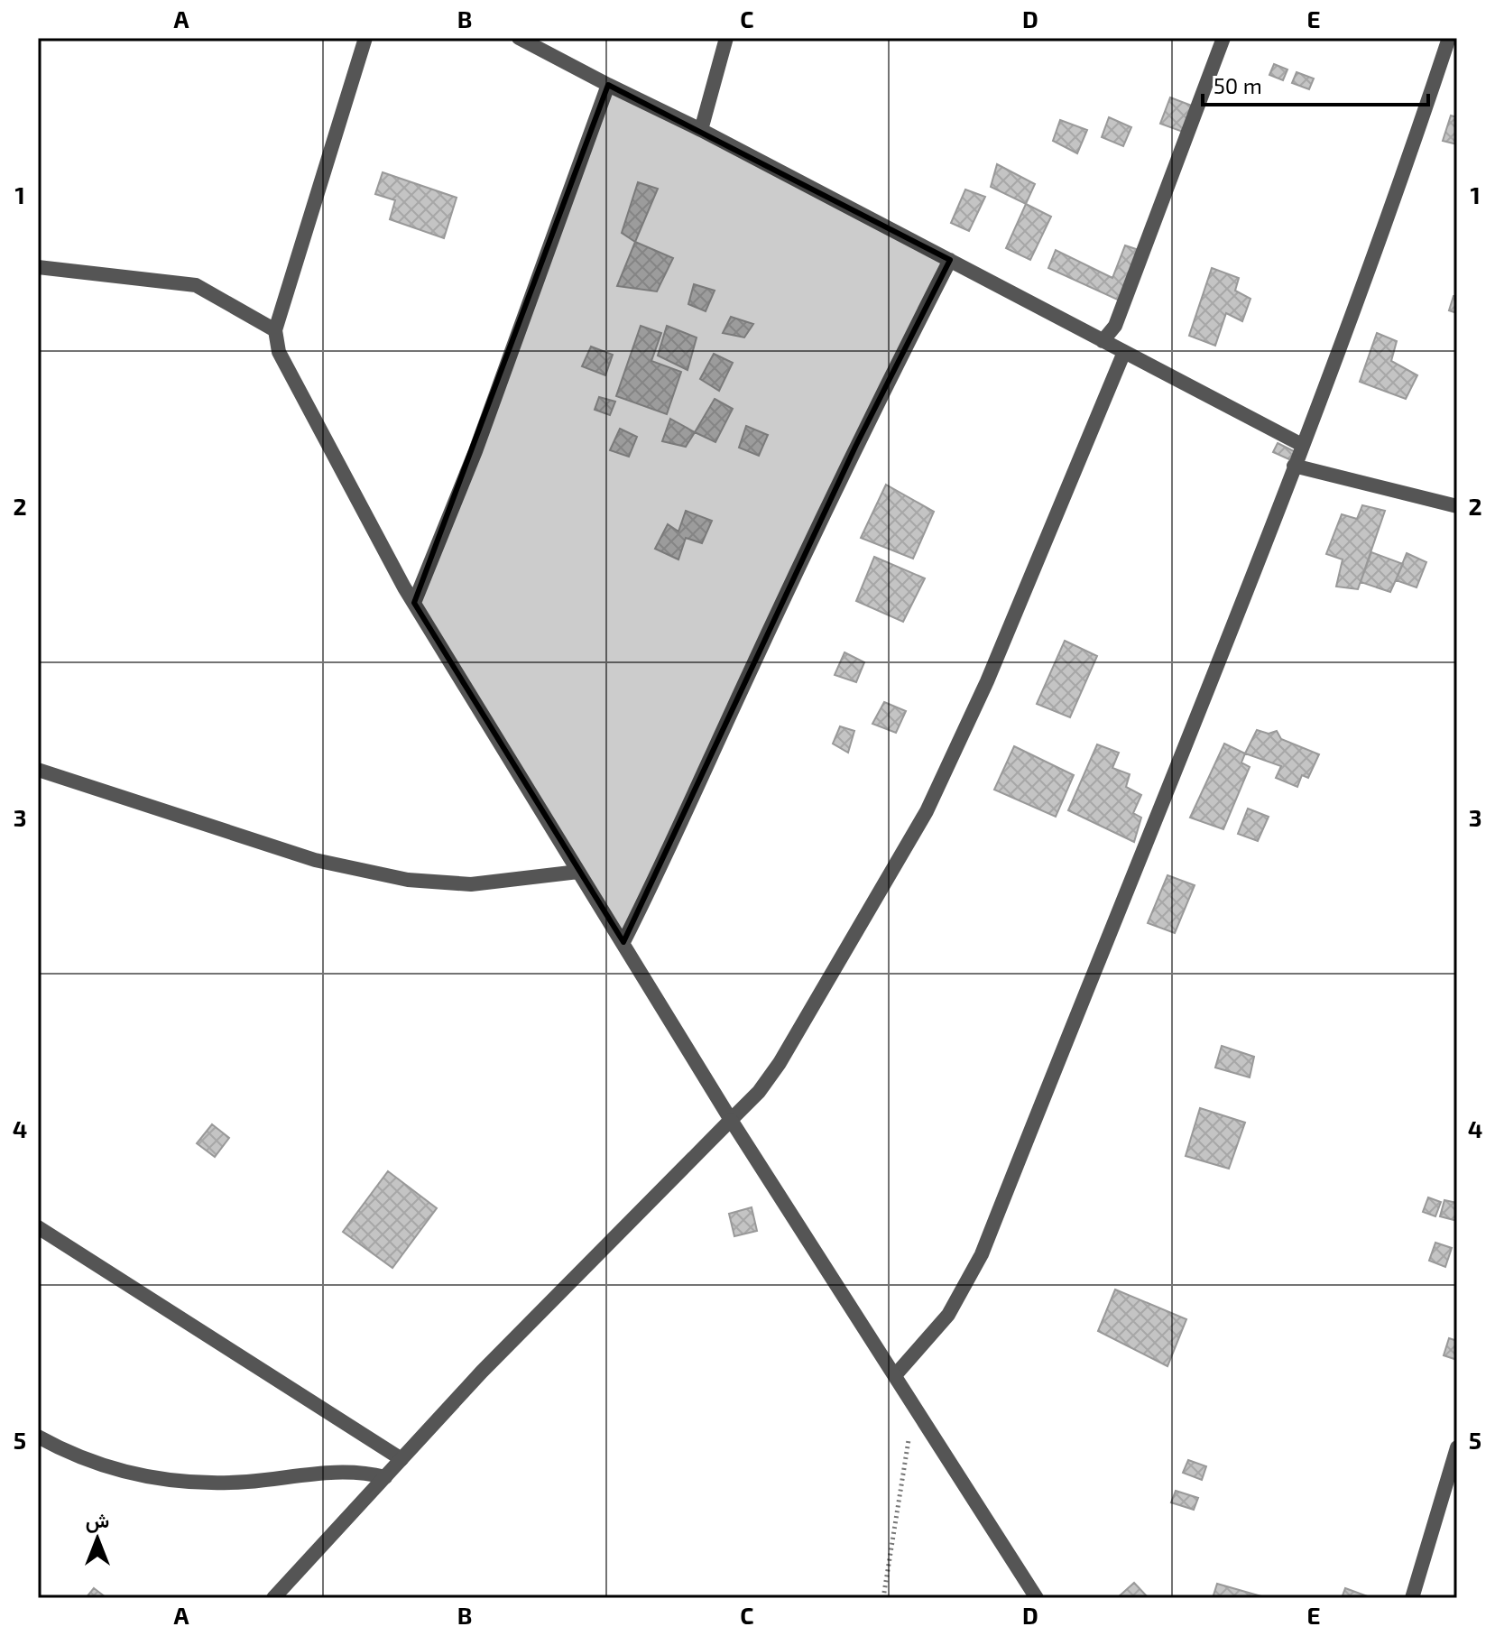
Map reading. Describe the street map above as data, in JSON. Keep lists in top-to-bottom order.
{
  "scale_bar": "50 m",
  "north": "top",
  "grid": {
    "columns": [
      "A",
      "B",
      "C",
      "D",
      "E"
    ],
    "rows": [
      "1",
      "2",
      "3",
      "4",
      "5"
    ]
  }
}
